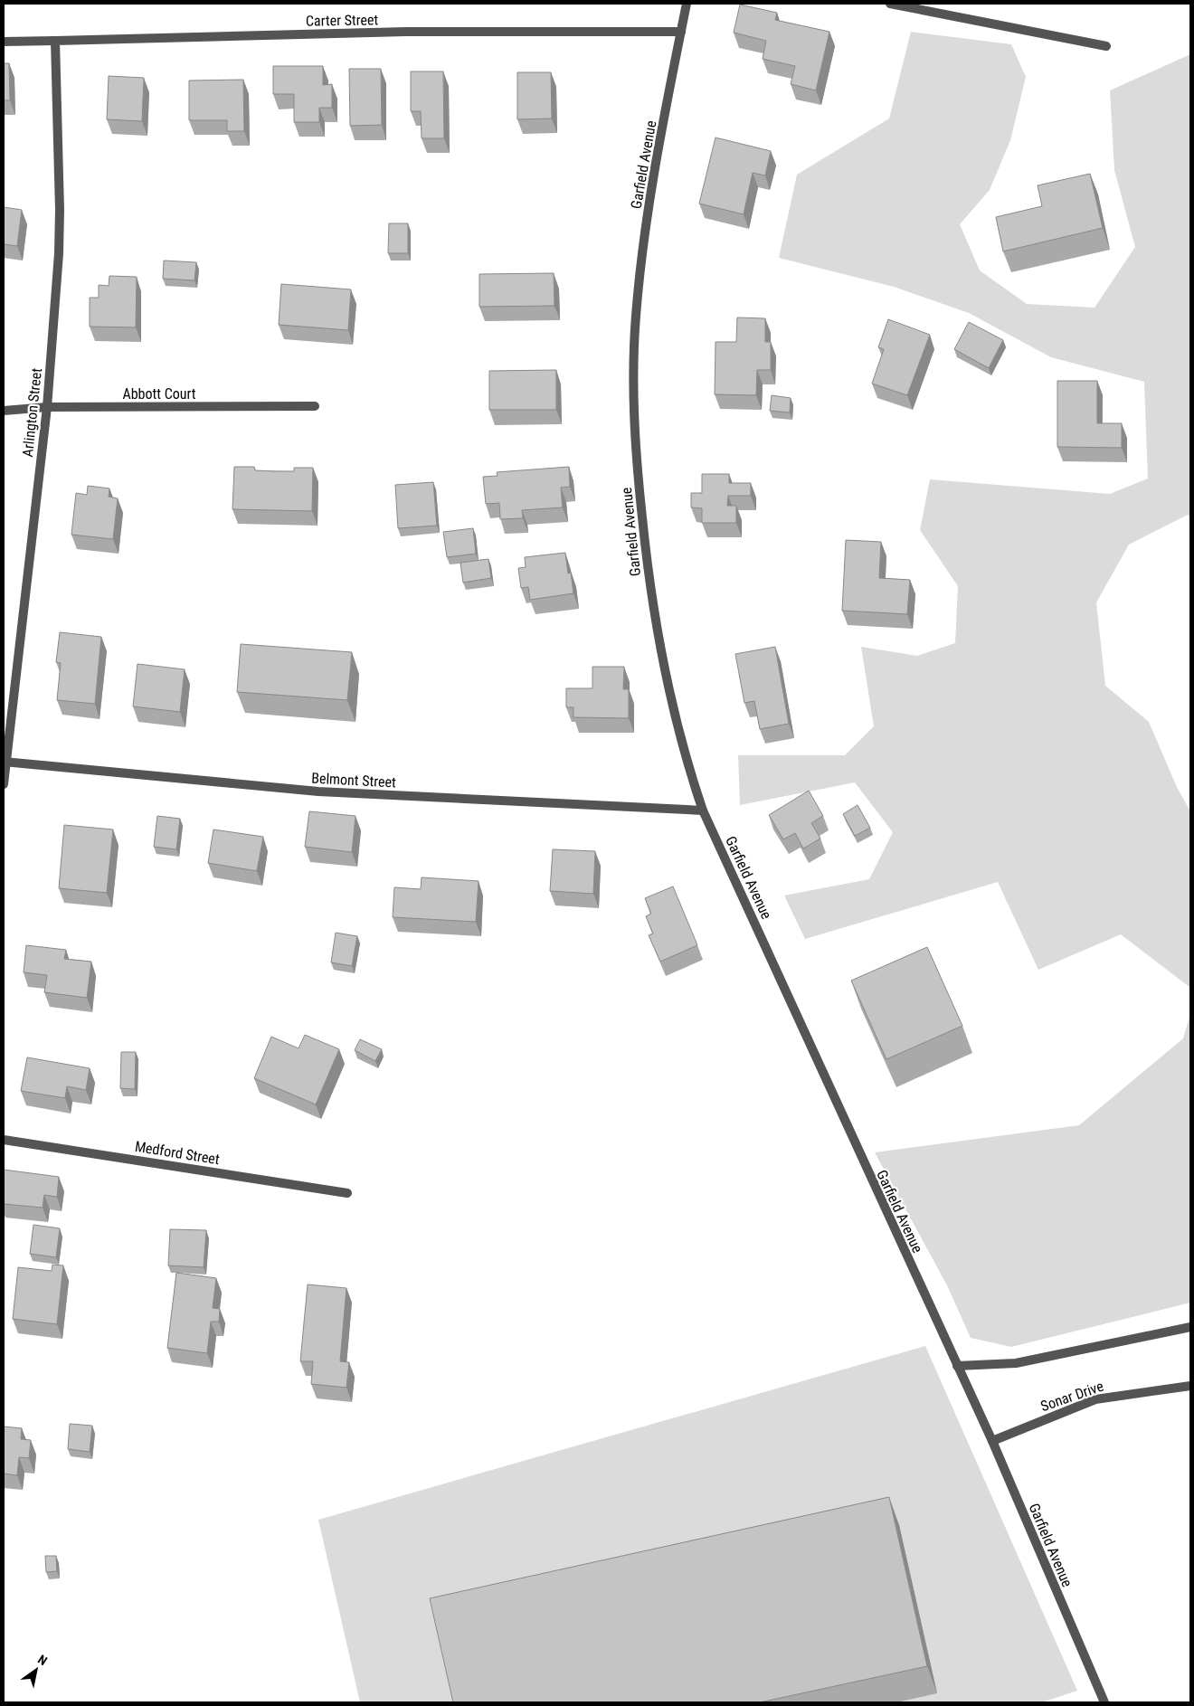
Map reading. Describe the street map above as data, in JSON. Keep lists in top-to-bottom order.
{
  "streets": {
    "street": [
      "Carter Street",
      "Garfield Avenue",
      "Abbott Court",
      "Arlington Street",
      "Belmont Street",
      "Medford Street",
      "Sonar Drive"
    ]
  },
  "crossings": [
    ["Carter Street", "Garfield Avenue"],
    ["Carter Street", "Arlington Street"],
    ["Garfield Avenue", "Belmont Street"],
    ["Garfield Avenue", "Sonar Drive"],
    ["Abbott Court", "Arlington Street"],
    ["Arlington Street", "Belmont Street"]
  ],
  "north": "top right"
}
